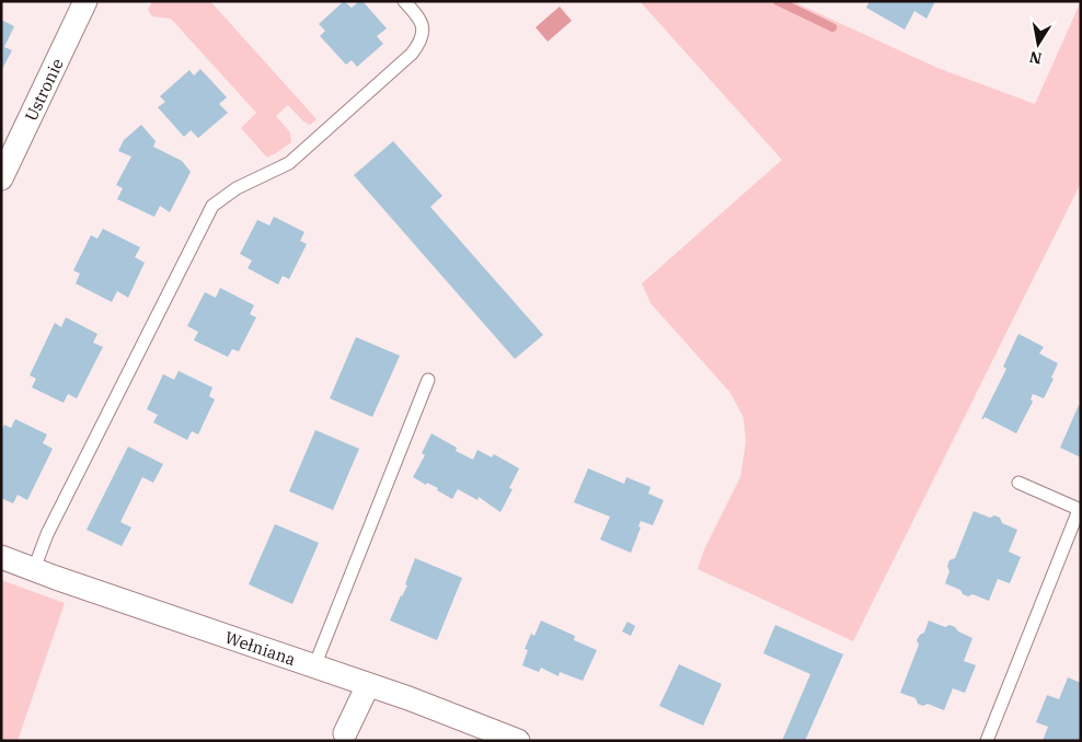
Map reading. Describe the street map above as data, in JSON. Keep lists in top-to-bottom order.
{
  "streets": {
    "street": ["Ustronie", "Wełniana"]
  },
  "north": "bottom"
}
